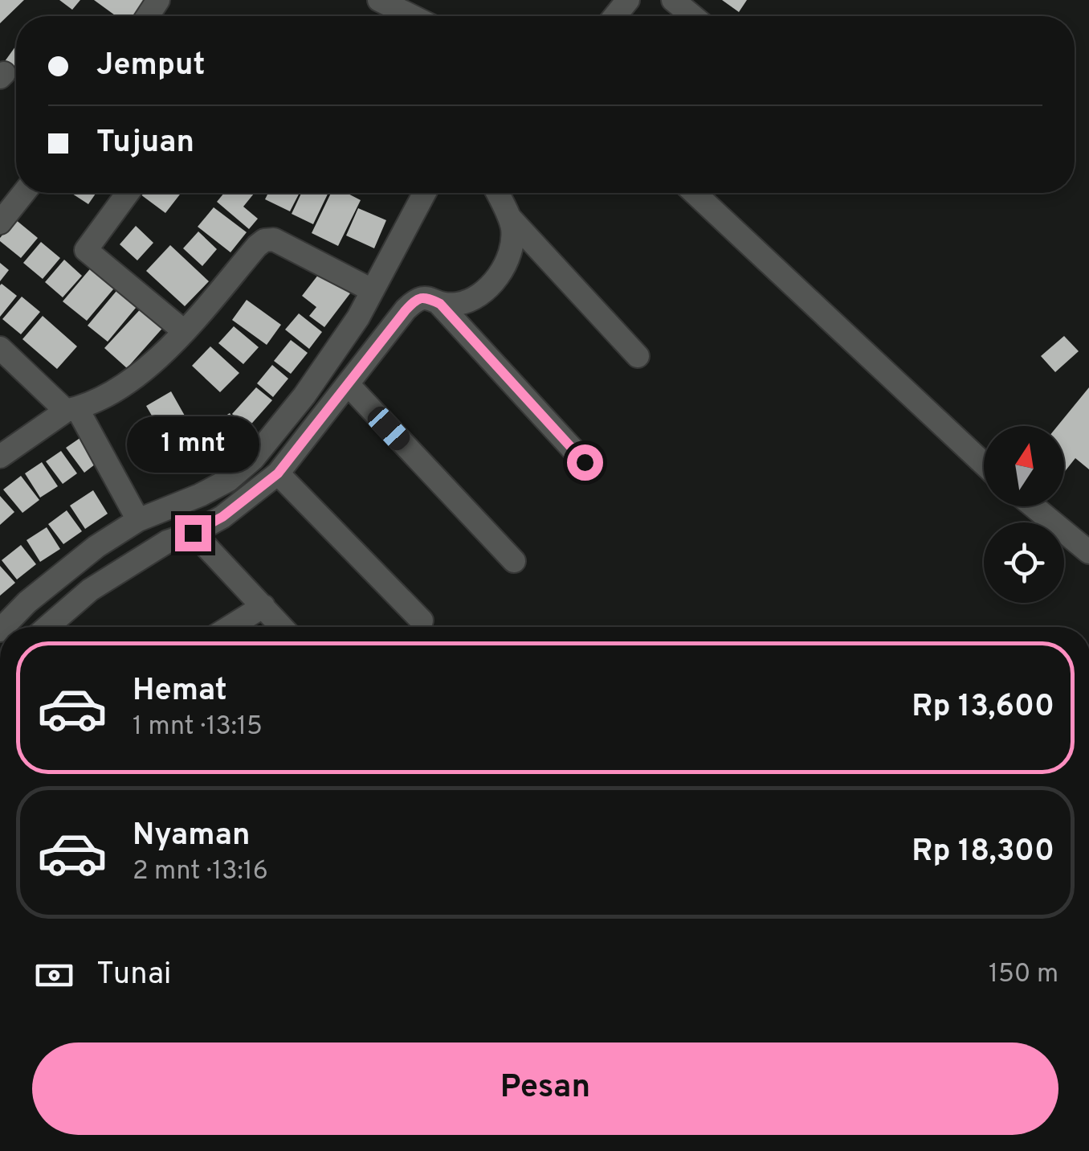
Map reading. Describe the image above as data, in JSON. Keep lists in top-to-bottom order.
{
  "north": "top",
  "page": {
    "banner": ["Jemput", "Tujuan"],
    "bubble": "1 mnt",
    "list": [
      {
        "name": "Hemat",
        "note": "1 mnt · 13:15",
        "value": "Rp 13,600"
      },
      {
        "name": "Nyaman",
        "note": "2 mnt · 13:16",
        "value": "Rp 18,300"
      }
    ],
    "pay": ["Tunai", "150 m"],
    "buttons": "Pesan"
  }
}
